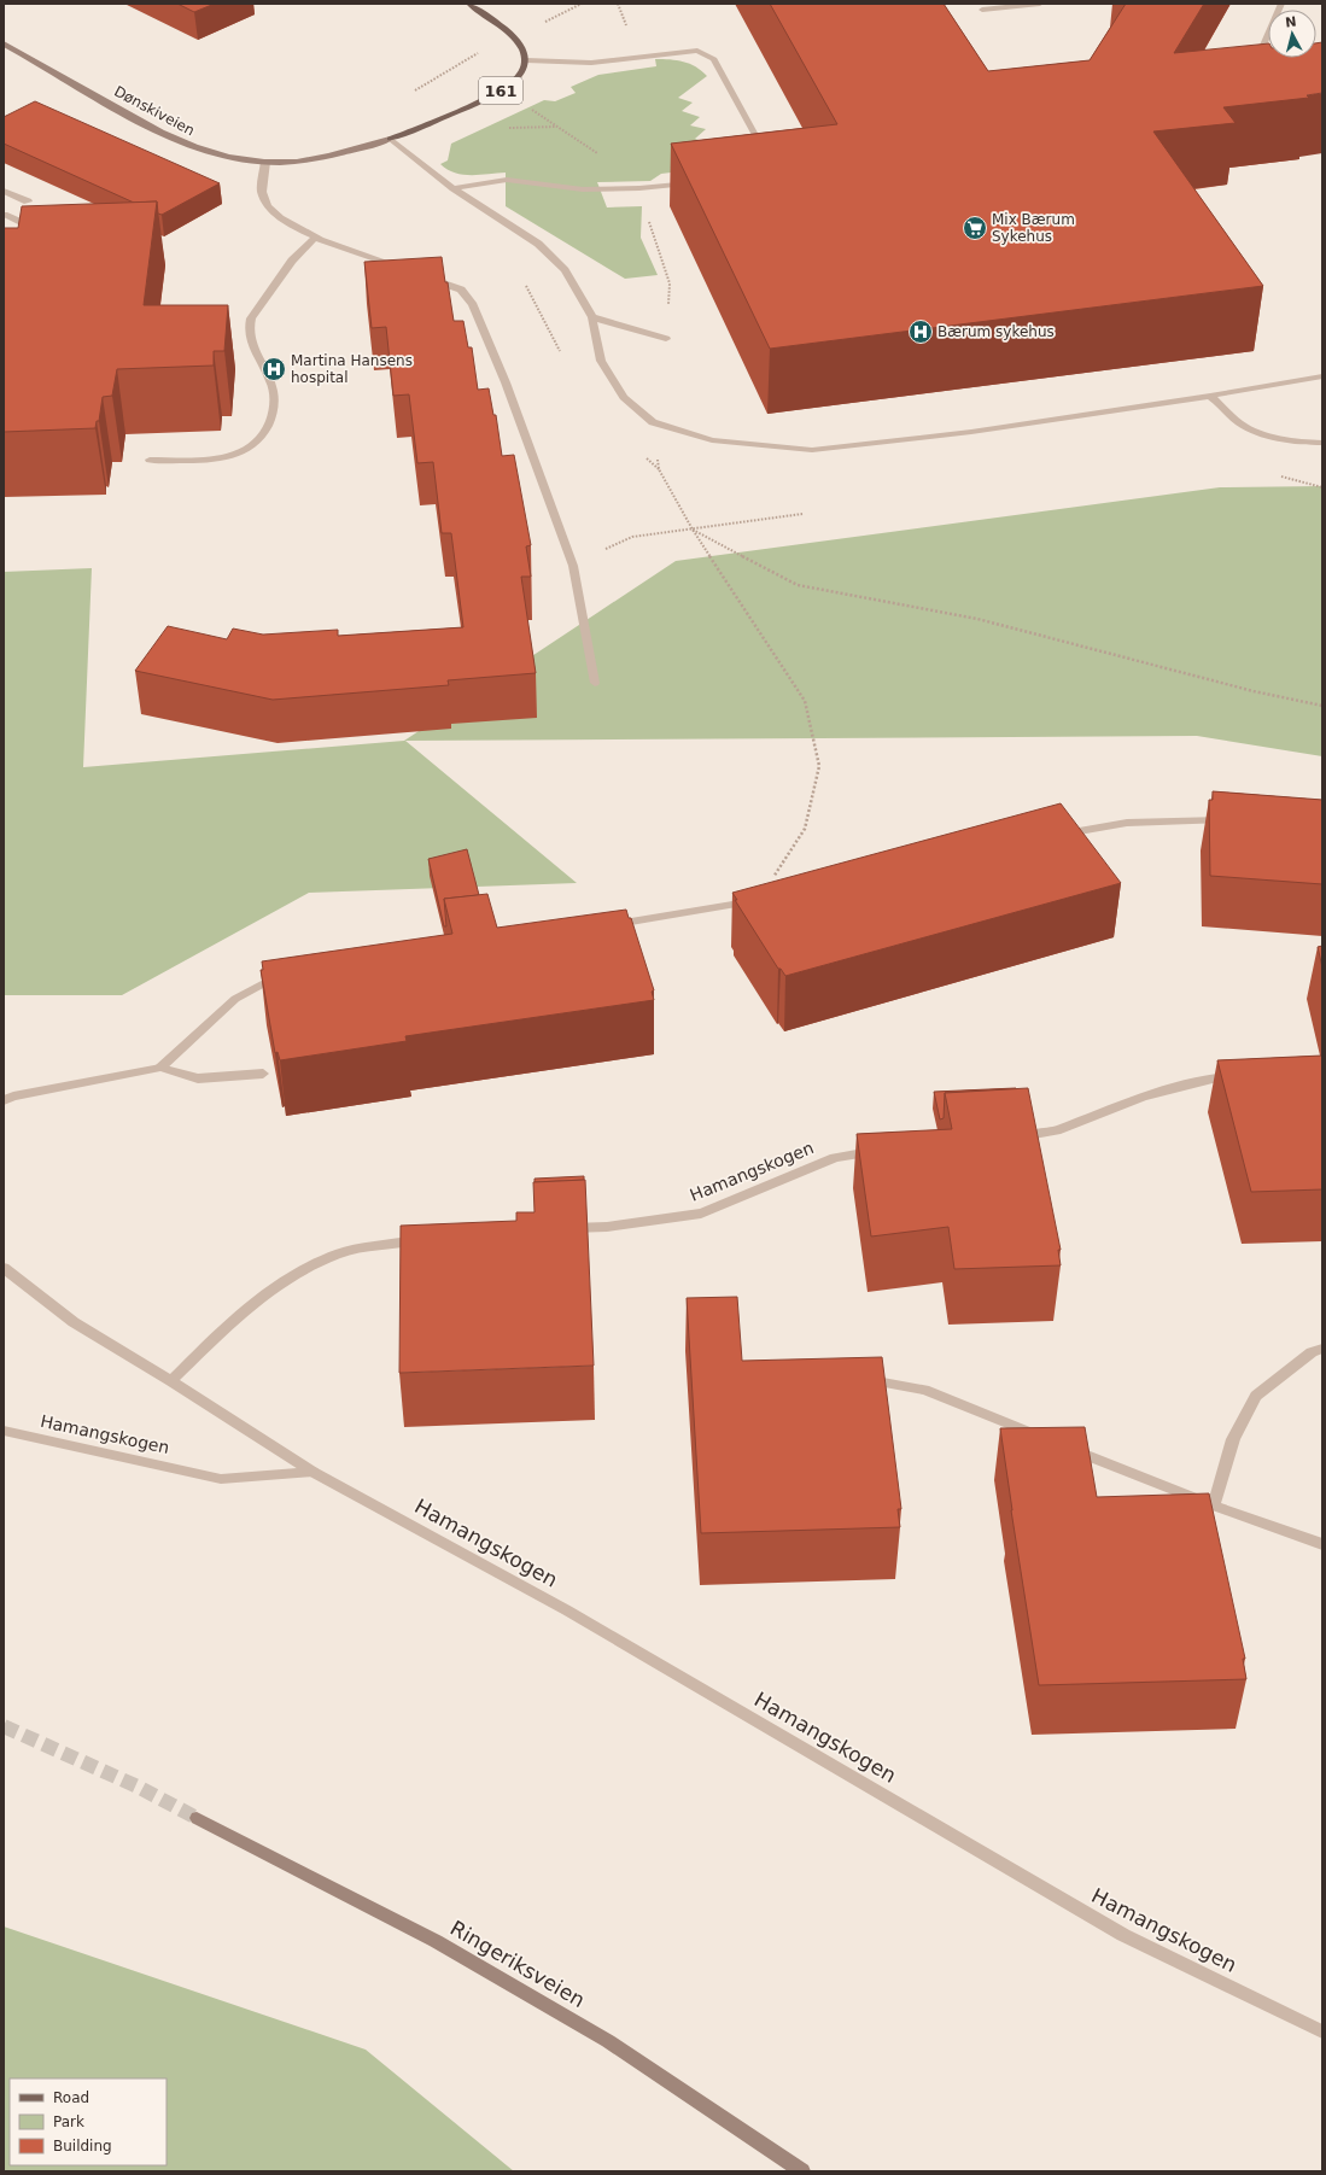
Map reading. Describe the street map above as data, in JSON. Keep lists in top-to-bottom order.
{
  "streets": {
    "main road": ["161"],
    "street": ["Dønskiveien", "Hamangskogen", "Ringeriksveien"]
  },
  "crossings": [
    ["161", "Dønskiveien"]
  ],
  "places": {
    "supermarket": ["Mix Bærum Sykehus"],
    "hospital": ["Bærum sykehus", "Martina Hansens hospital"]
  },
  "legend": ["Road", "Park", "Building"],
  "north": "top"
}
